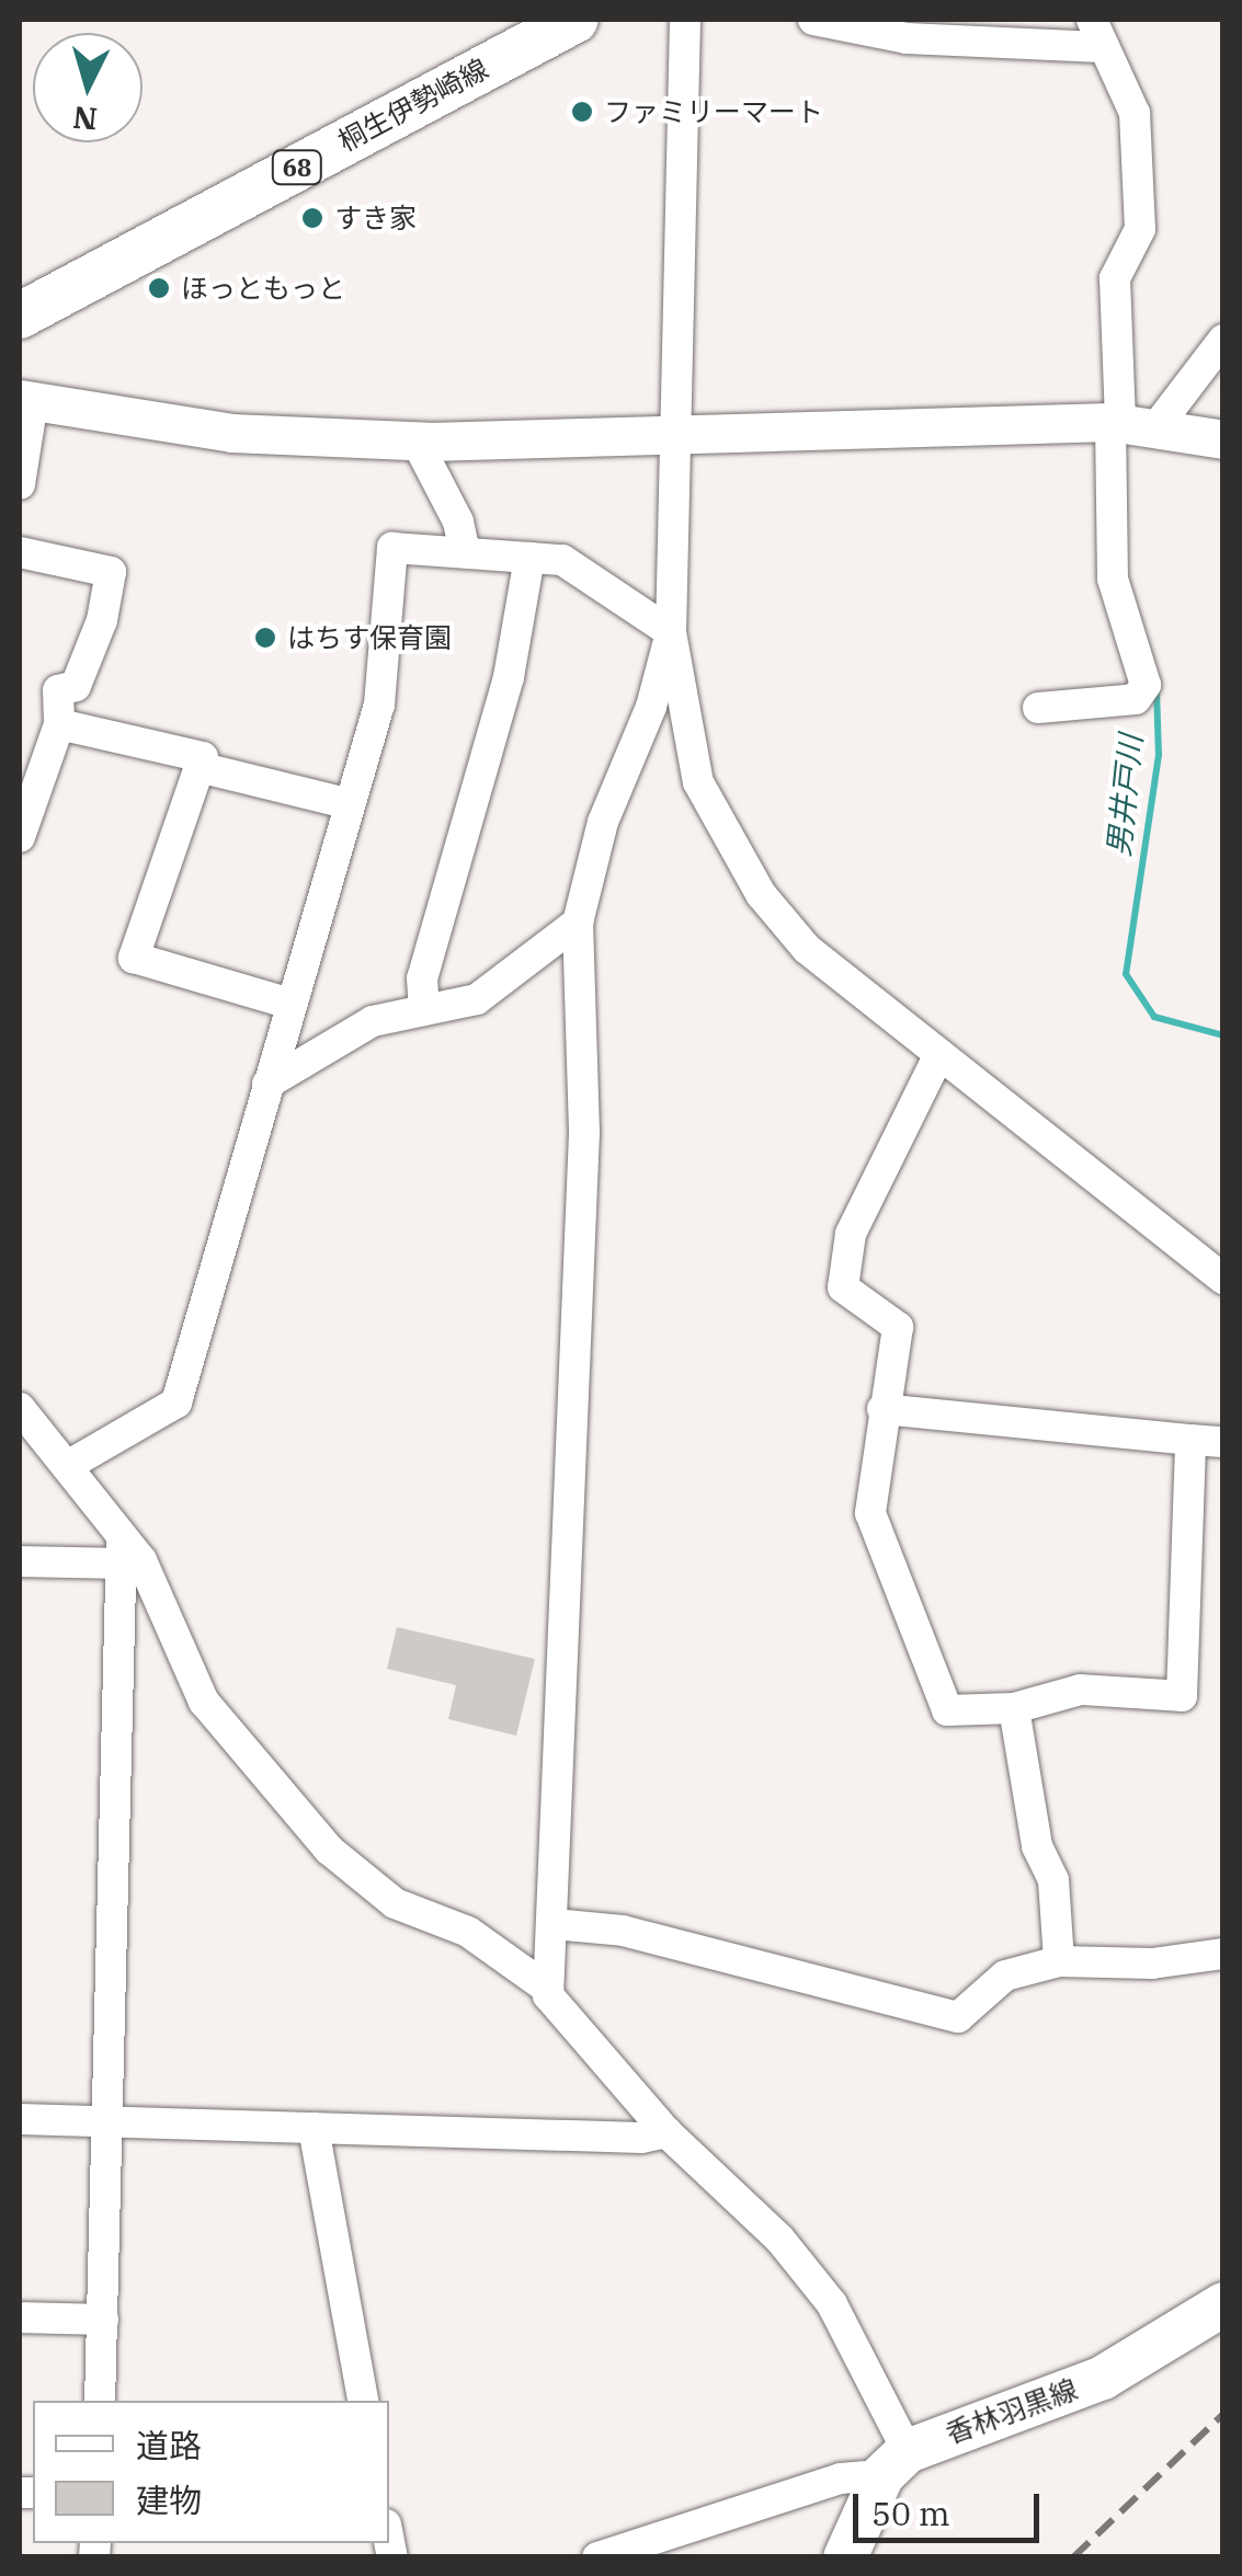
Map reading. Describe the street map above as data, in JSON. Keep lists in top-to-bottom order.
{
  "streets": {
    "main road": ["桐生伊勢崎線", "68", "香林羽黒線"]
  },
  "water": ["男井戸川"],
  "places": [
    "ファミリーマート",
    "すき家",
    "ほっともっと",
    "はちす保育園"
  ],
  "legend": ["道路", "建物"],
  "scale_bar": "50 m",
  "north": "bottom"
}
